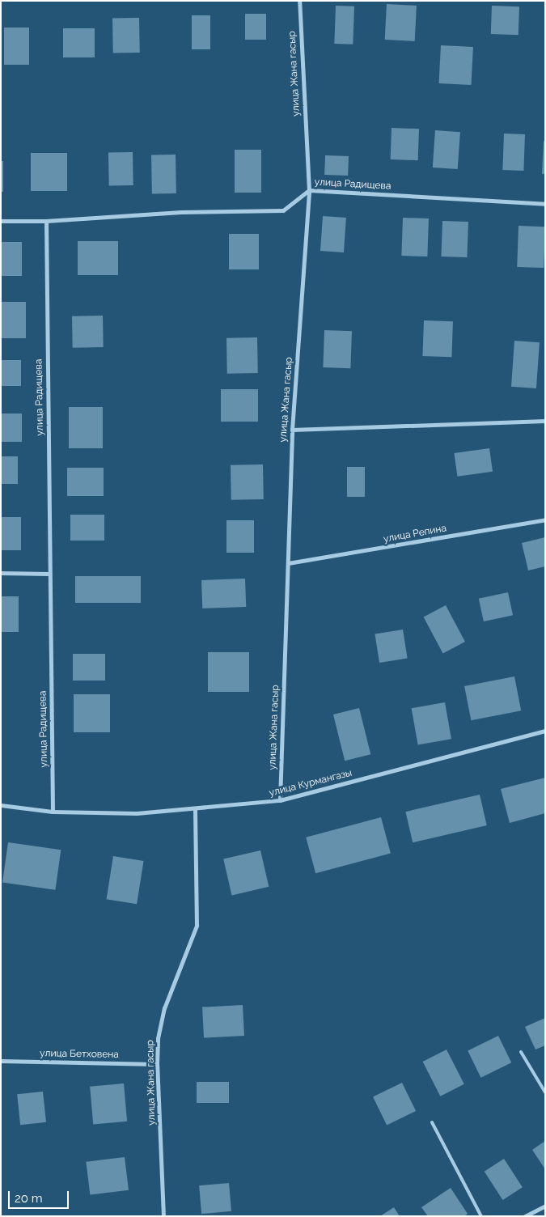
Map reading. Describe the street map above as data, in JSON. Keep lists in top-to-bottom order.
{
  "streets": {
    "street": [
      "улица Жана гасыр",
      "улица Радищева",
      "улица Репина",
      "улица Курмангазы",
      "улица Бетховена"
    ]
  },
  "crossings": [
    ["улица Жана гасыр", "улица Радищева"],
    ["улица Жана гасыр", "улица Репина"],
    ["улица Жана гасыр", "улица Курмангазы"],
    ["улица Жана гасыр", "улица Бетховена"],
    ["улица Радищева", "улица Курмангазы"]
  ],
  "scale_bar": "20 m"
}
